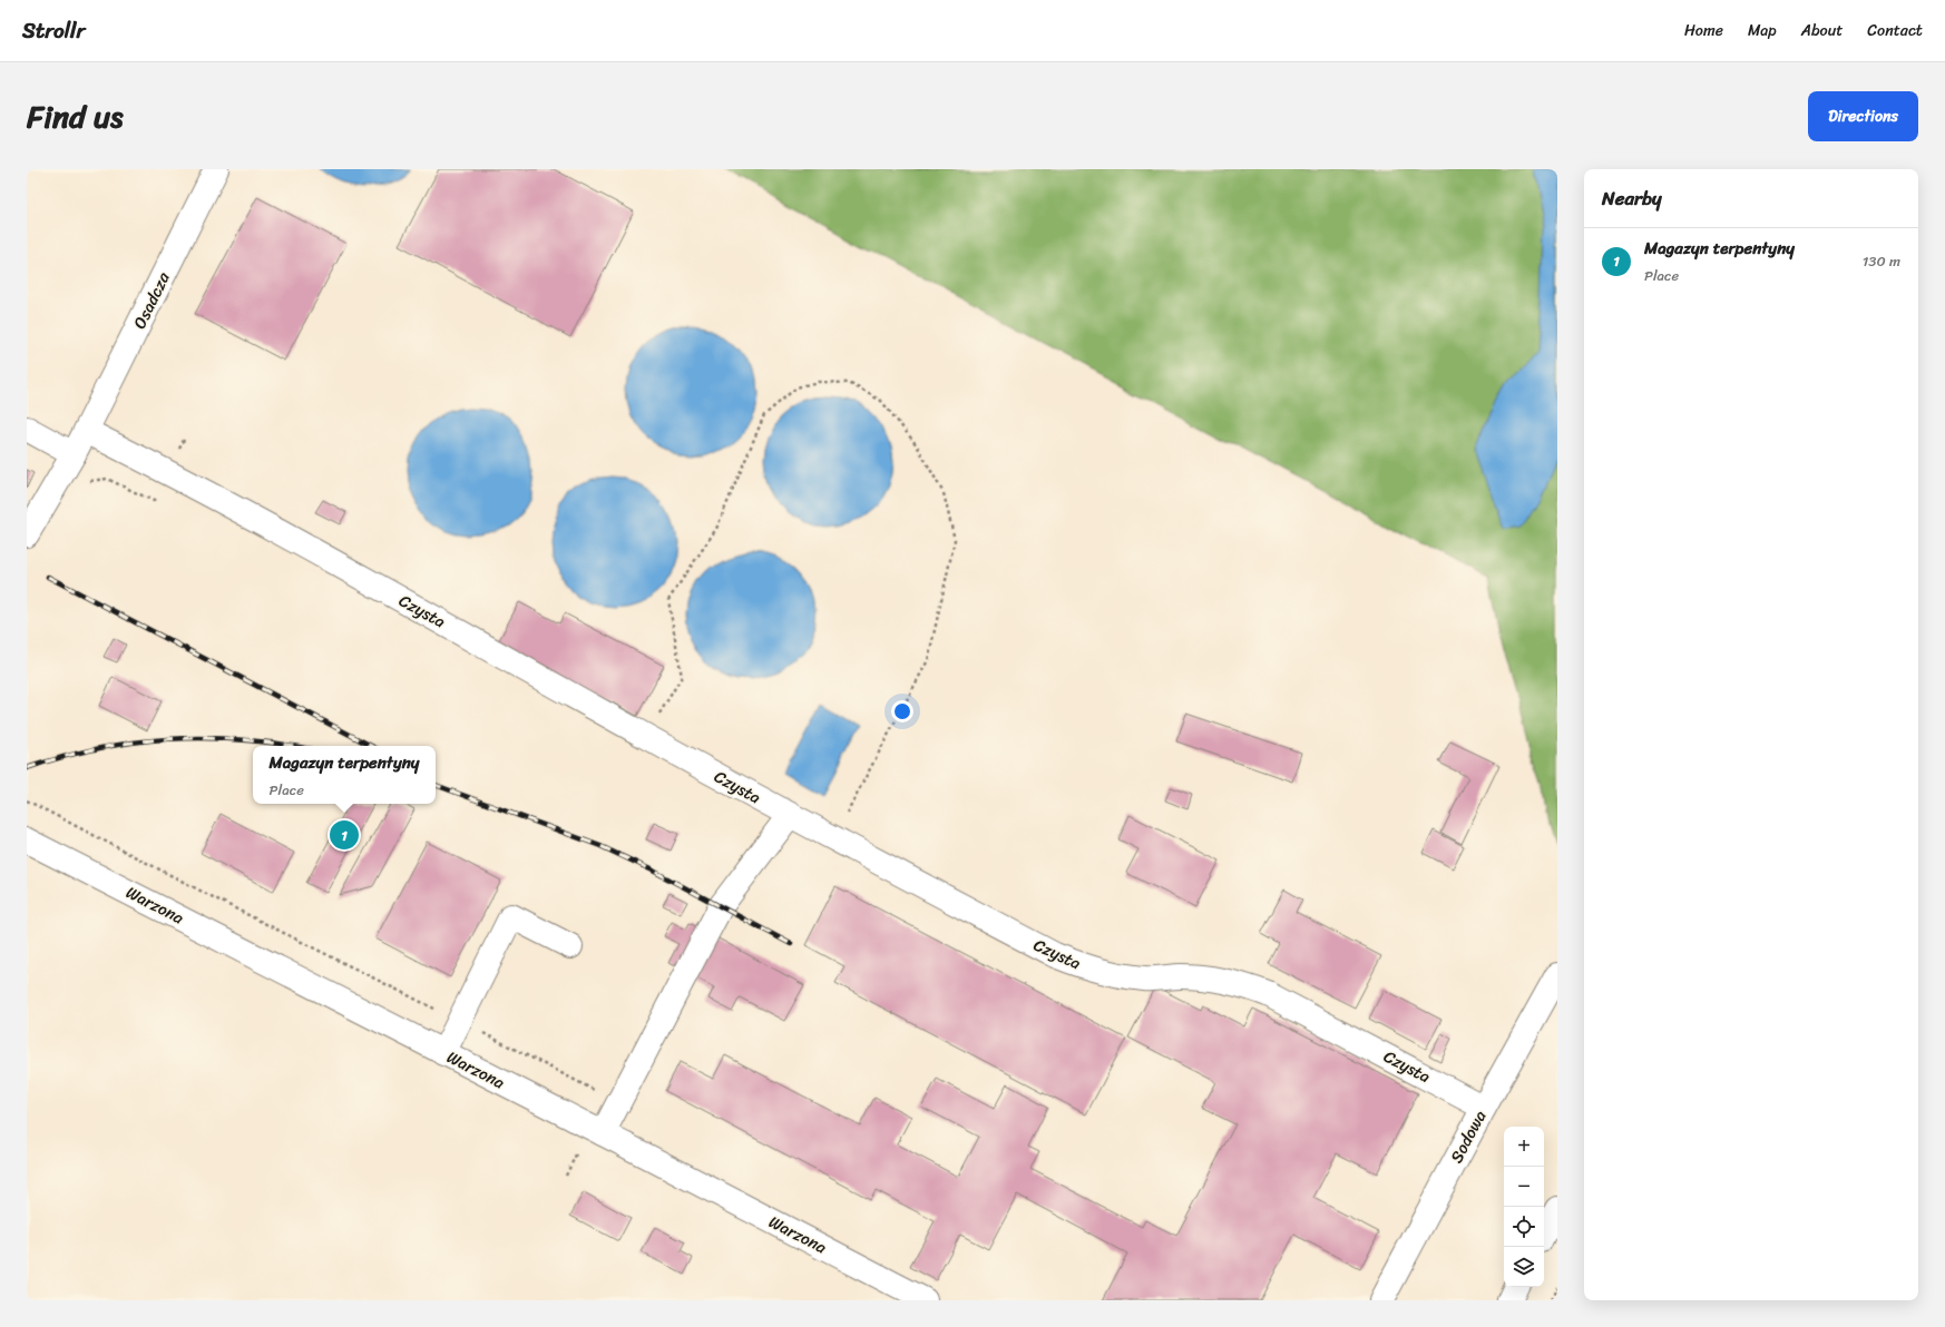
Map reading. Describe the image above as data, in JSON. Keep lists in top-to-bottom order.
{
  "streets": {
    "street": [
      "Osadcza",
      "Czysta",
      "Warzona",
      "Sodowa"
    ]
  },
  "crossings": [
    ["Osadcza", "Czysta"],
    ["Czysta", "Sodowa"]
  ],
  "page": {
    "header": "Strollr",
    "nav": [
      "Home",
      "Map",
      "About",
      "Contact"
    ],
    "title": "Find us",
    "buttons": "Directions",
    "heading": "Nearby",
    "list": [
      {
        "mark": "1",
        "name": "Magazyn terpentyny",
        "note": "Place",
        "value": "130 m"
      }
    ],
    "popup": ["Magazyn terpentyny", "Place"],
    "pins": "1",
    "map_buttons": ["+", "−"]
  }
}
